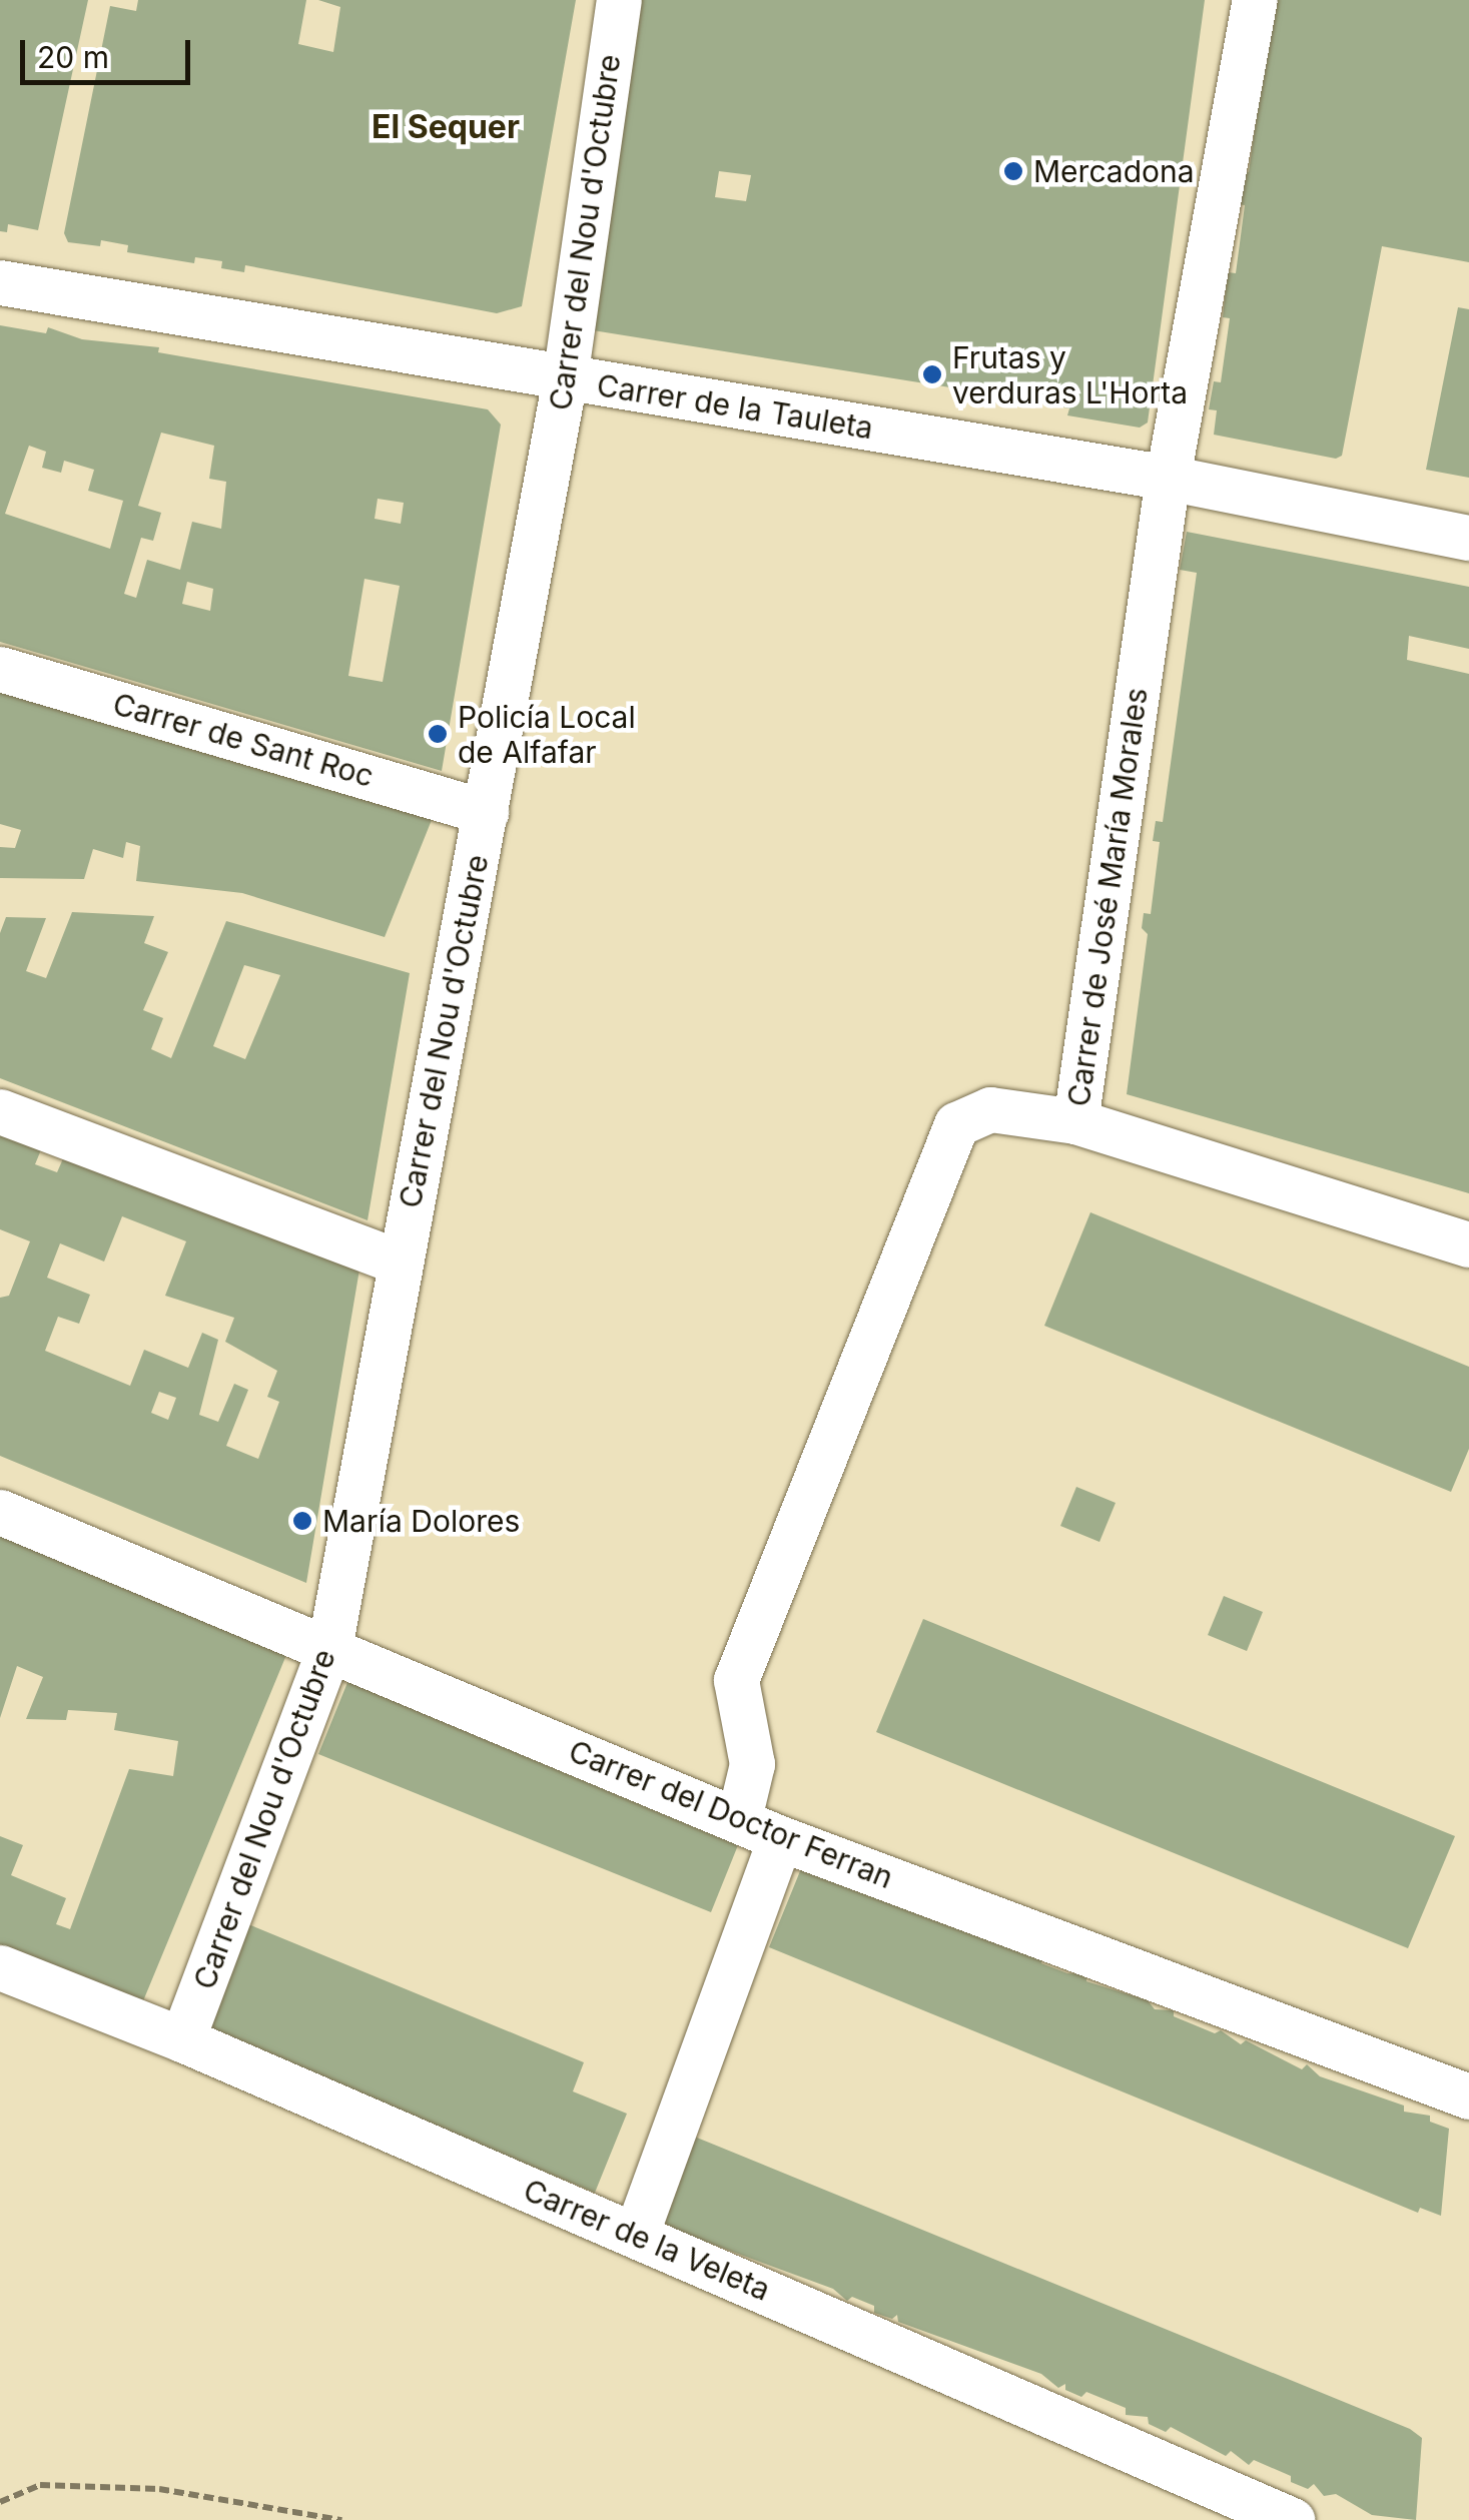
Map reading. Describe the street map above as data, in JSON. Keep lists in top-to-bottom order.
{
  "streets": {
    "street": [
      "Carrer del Nou d'Octubre",
      "Carrer de la Tauleta",
      "Carrer de Sant Roc",
      "Carrer de José María Morales",
      "Carrer del Doctor Ferran",
      "Carrer de la Veleta"
    ]
  },
  "crossings": [
    ["Carrer del Nou d'Octubre", "Carrer de la Tauleta"],
    ["Carrer del Nou d'Octubre", "Carrer de Sant Roc"],
    ["Carrer del Nou d'Octubre", "Carrer del Doctor Ferran"],
    ["Carrer del Nou d'Octubre", "Carrer de la Veleta"],
    ["Carrer de la Tauleta", "Carrer de José María Morales"],
    ["Carrer de José María Morales", "Carrer del Doctor Ferran"]
  ],
  "districts": ["El Sequer"],
  "places": [
    "Mercadona",
    "Frutas y verduras L'Horta",
    "Policía Local de Alfafar",
    "María Dolores"
  ],
  "scale_bar": "20 m"
}
